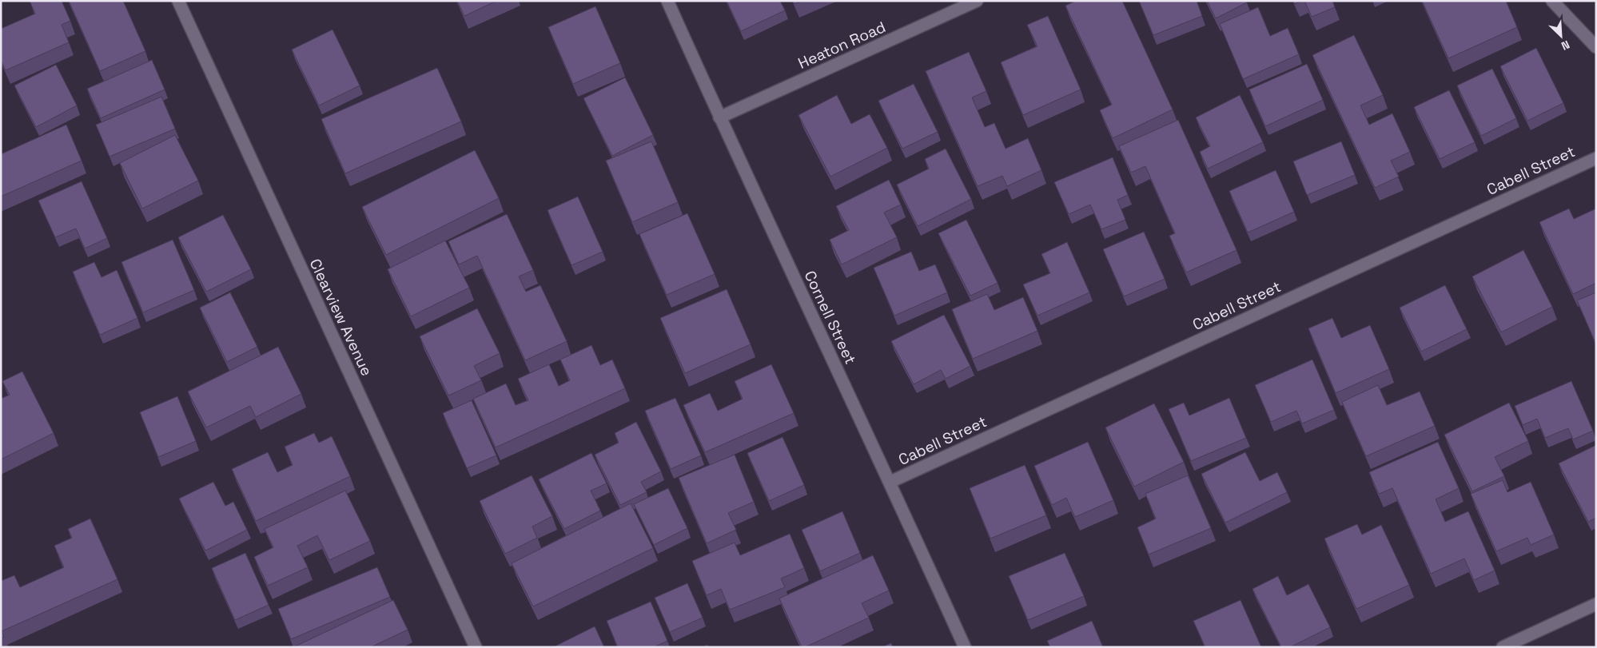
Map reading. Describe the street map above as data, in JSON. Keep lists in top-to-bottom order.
{
  "streets": {
    "street": [
      "Heaton Road",
      "Cabell Street",
      "Clearview Avenue",
      "Cornell Street"
    ]
  },
  "crossings": [
    ["Heaton Road", "Cornell Street"],
    ["Cabell Street", "Cornell Street"]
  ],
  "north": "bottom right"
}
